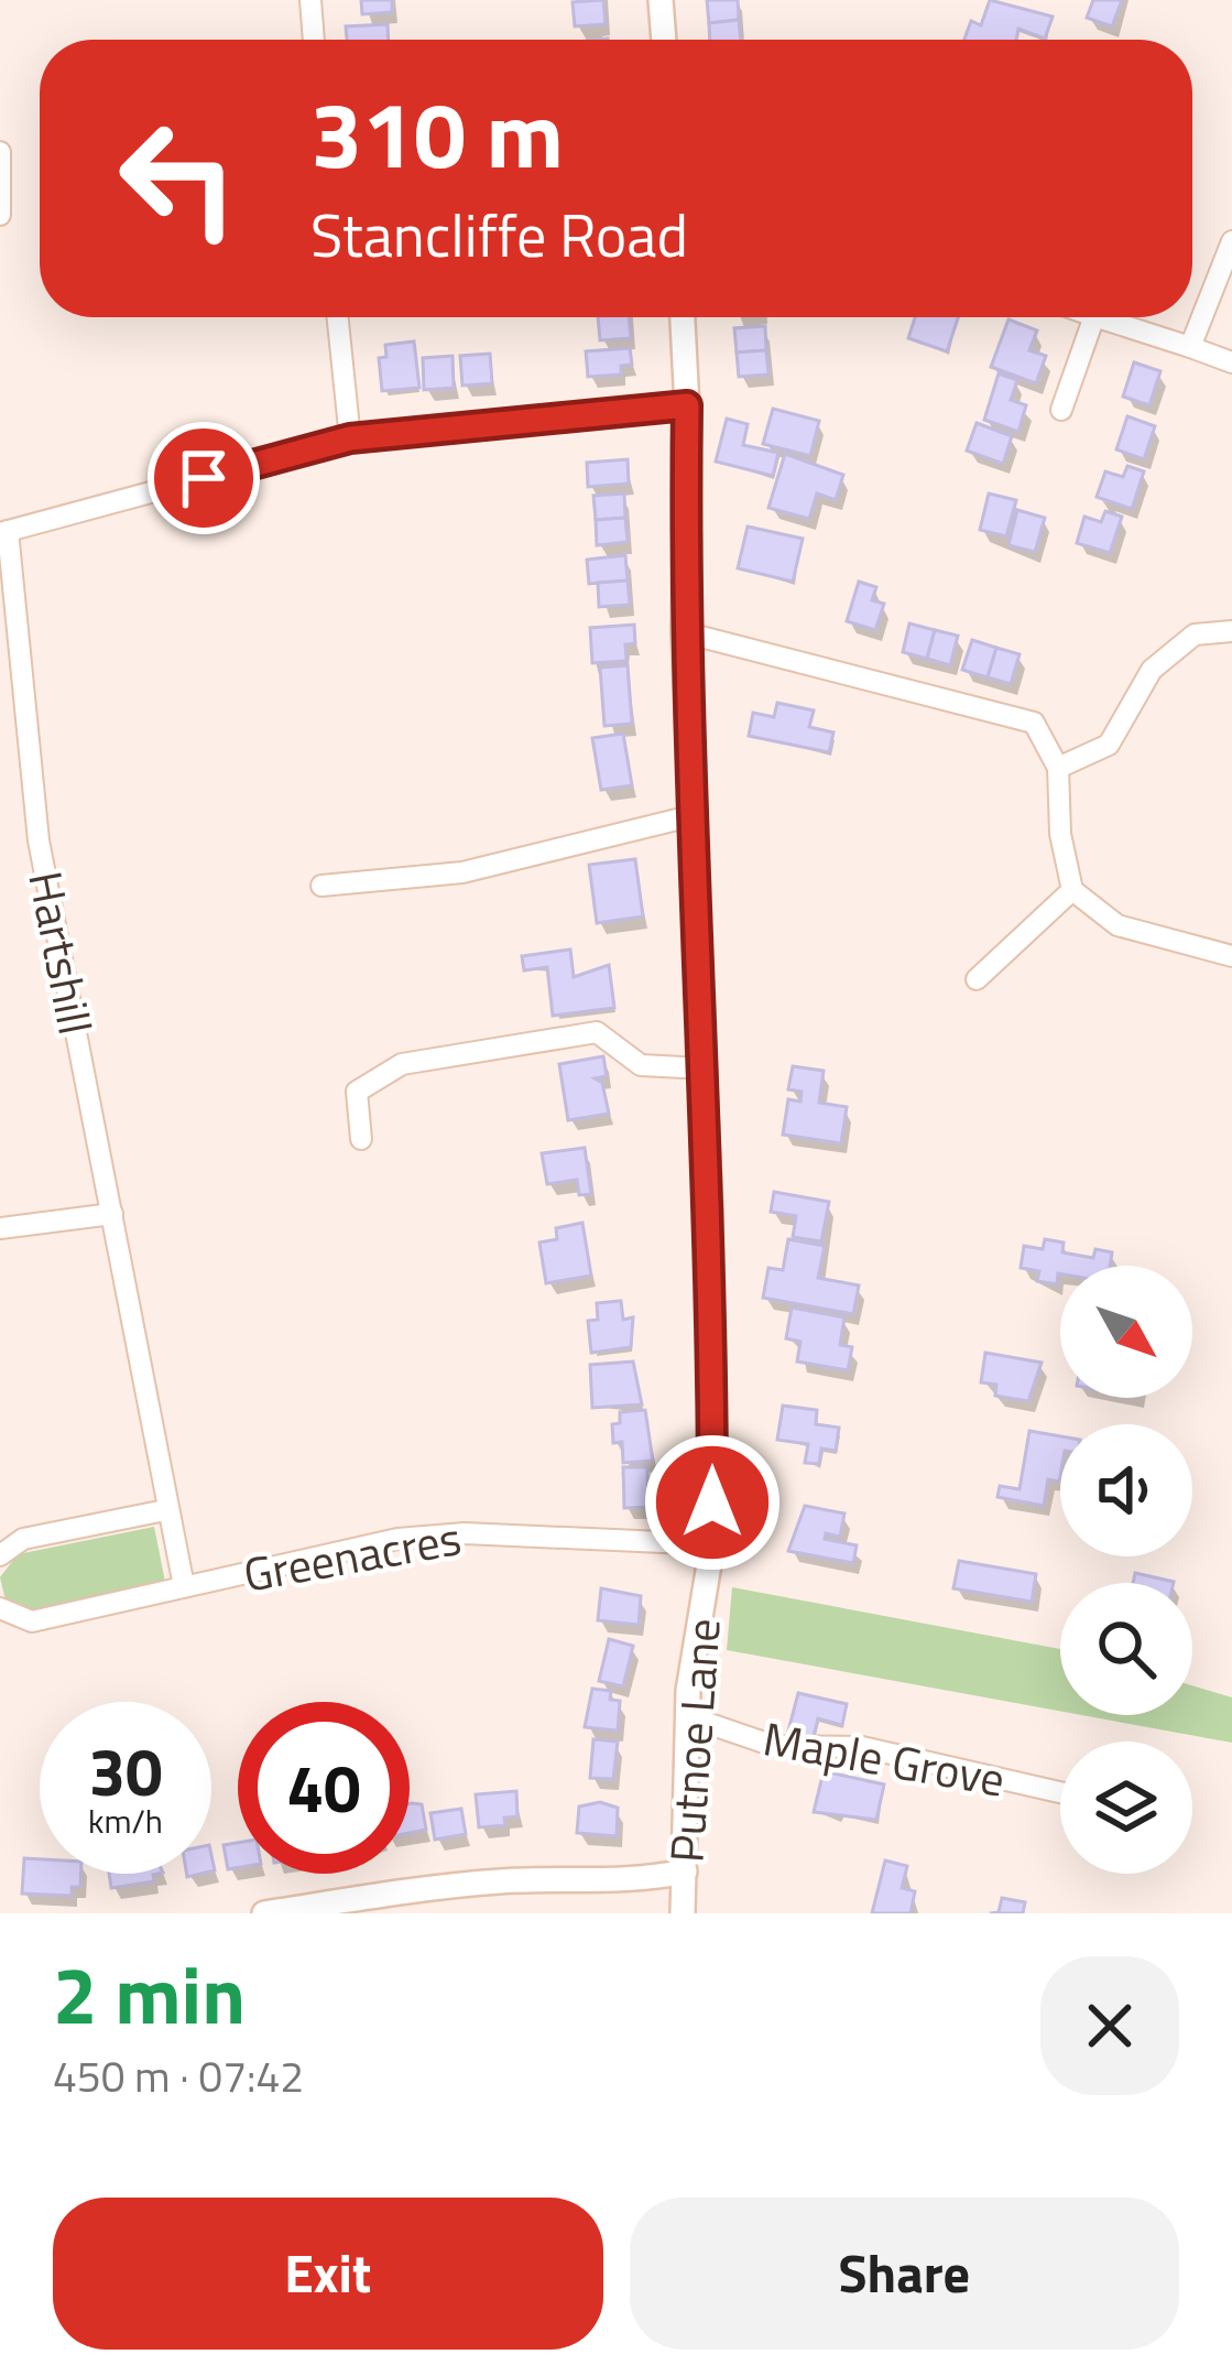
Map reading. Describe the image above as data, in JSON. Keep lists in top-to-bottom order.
{
  "streets": {
    "street": [
      "Hartshill",
      "Greenacres",
      "Putnoe Lane",
      "Maple Grove"
    ]
  },
  "crossings": [
    ["Hartshill", "Greenacres"],
    ["Greenacres", "Putnoe Lane"],
    ["Putnoe Lane", "Maple Grove"]
  ],
  "north": "bottom right",
  "page": {
    "turn": ["310 m", "Stancliffe Road"],
    "speed": "30 km/h",
    "limit": "40",
    "heading": ["2 min", "450 m · 07:42"],
    "buttons": ["Exit", "Share"]
  }
}
